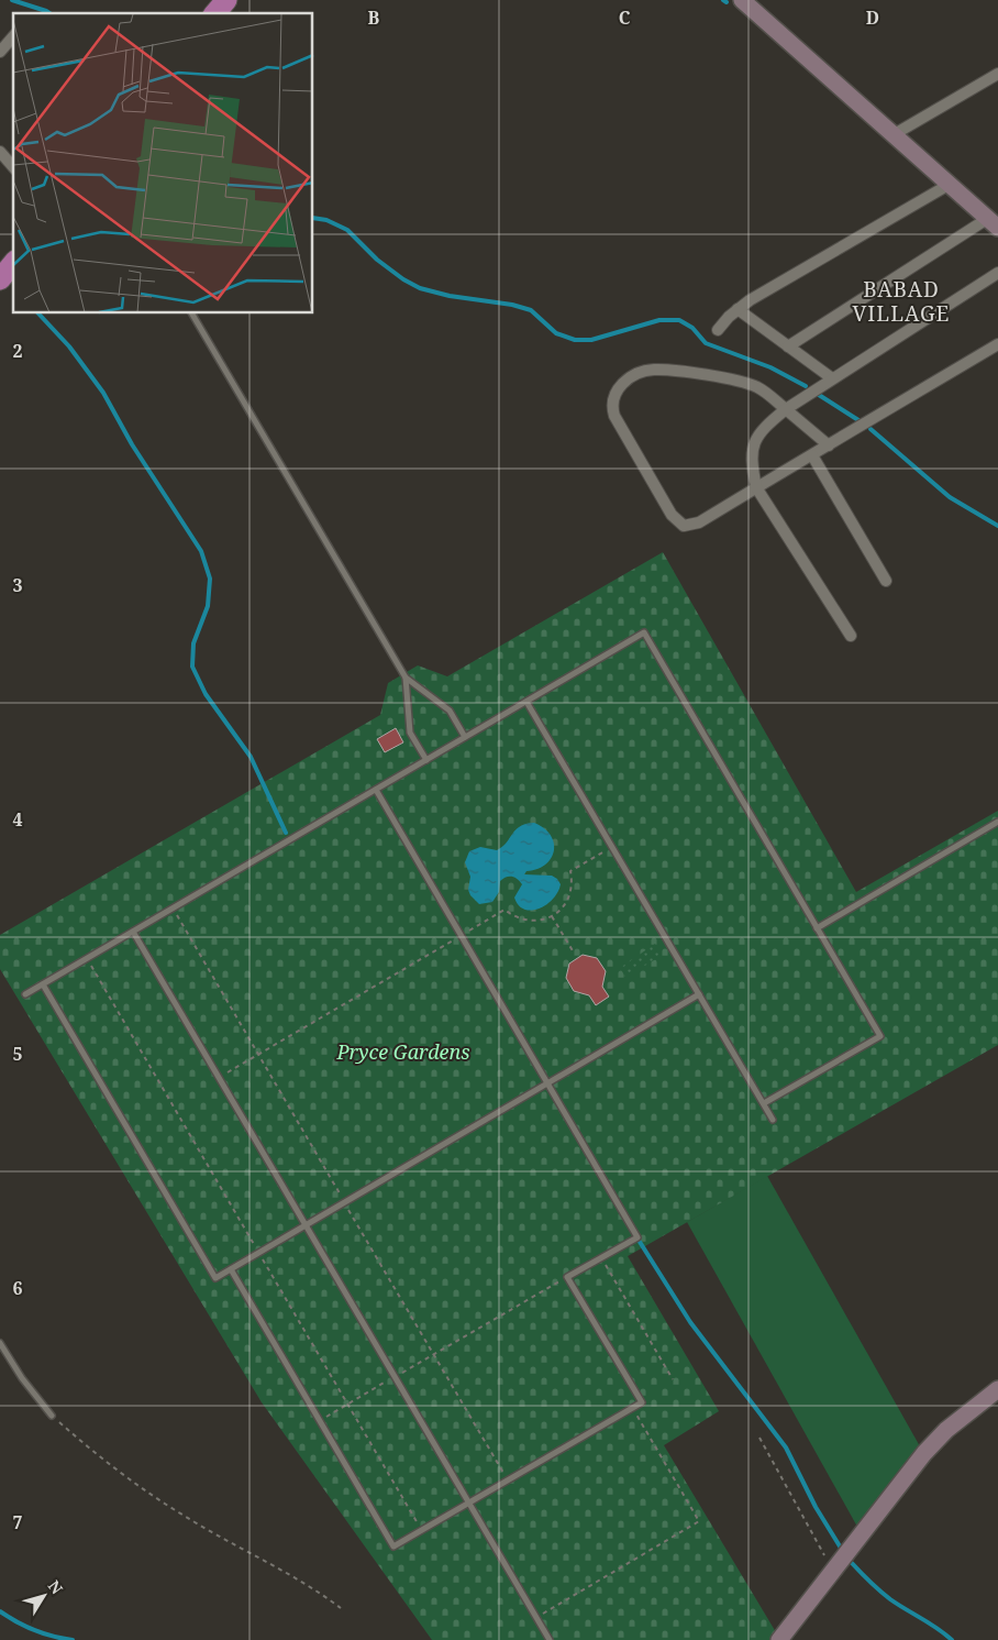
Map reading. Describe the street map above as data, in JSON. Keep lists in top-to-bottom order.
{
  "districts": ["BABAD VILLAGE"],
  "parks": ["Pryce Gardens"],
  "north": "top right",
  "grid": {
    "columns": ["B", "C", "D"],
    "rows": [
      "2",
      "3",
      "4",
      "5",
      "6",
      "7"
    ]
  }
}
